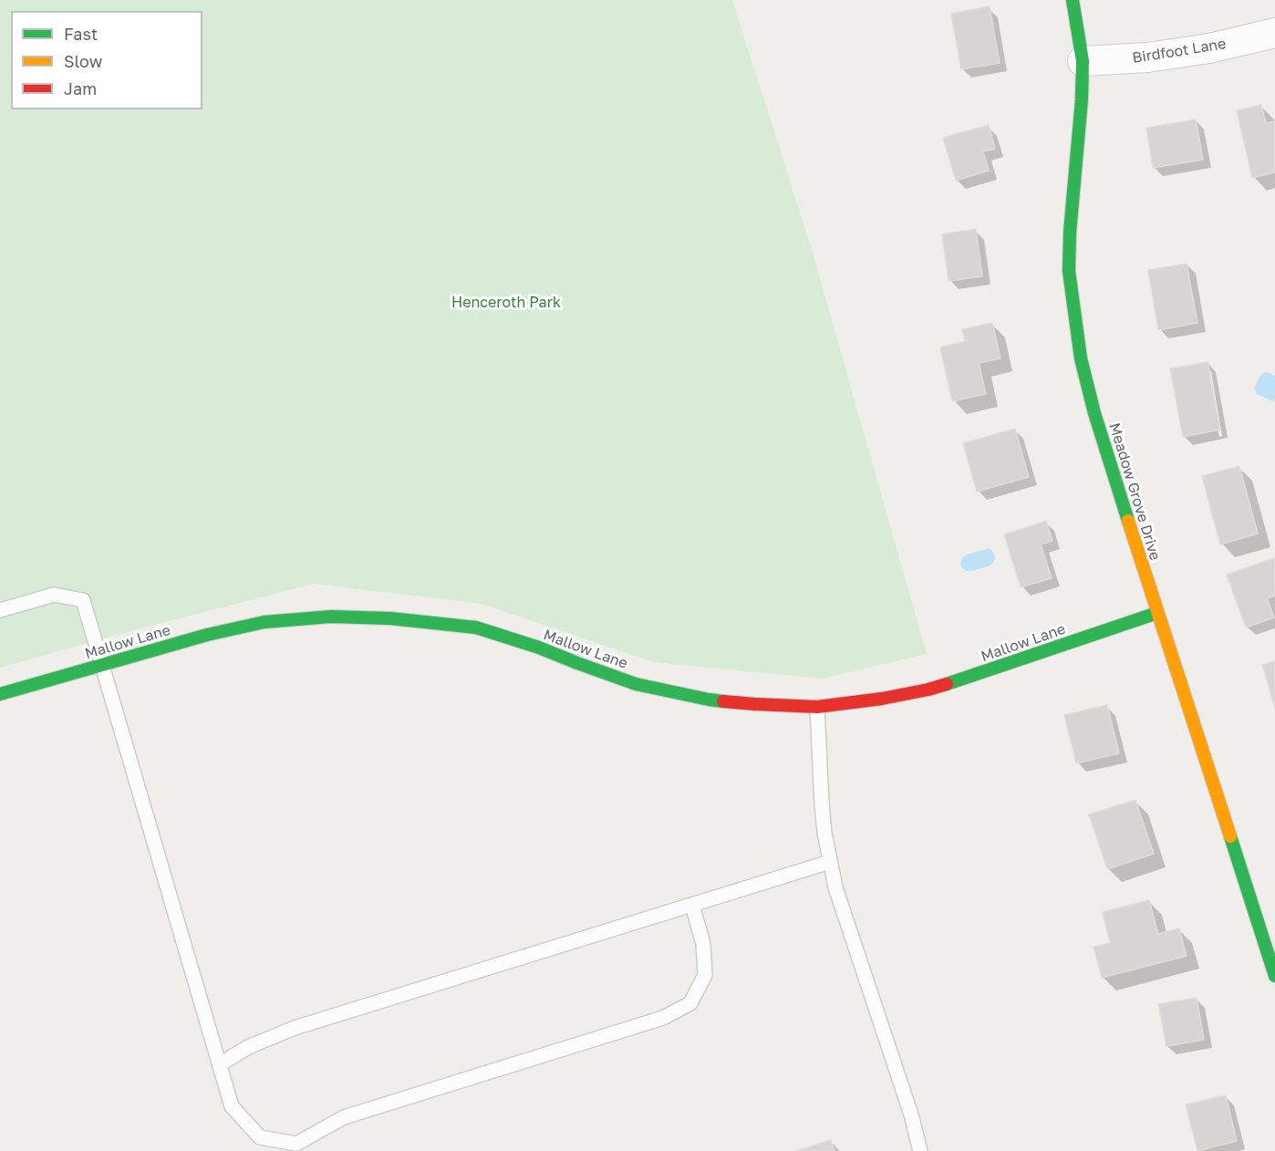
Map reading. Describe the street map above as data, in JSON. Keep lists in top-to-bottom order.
{
  "streets": {
    "street": ["Birdfoot Lane", "Meadow Grove Drive", "Mallow Lane"]
  },
  "crossings": [
    ["Birdfoot Lane", "Meadow Grove Drive"],
    ["Meadow Grove Drive", "Mallow Lane"]
  ],
  "parks": ["Henceroth Park"],
  "legend": ["Fast", "Slow", "Jam"]
}
